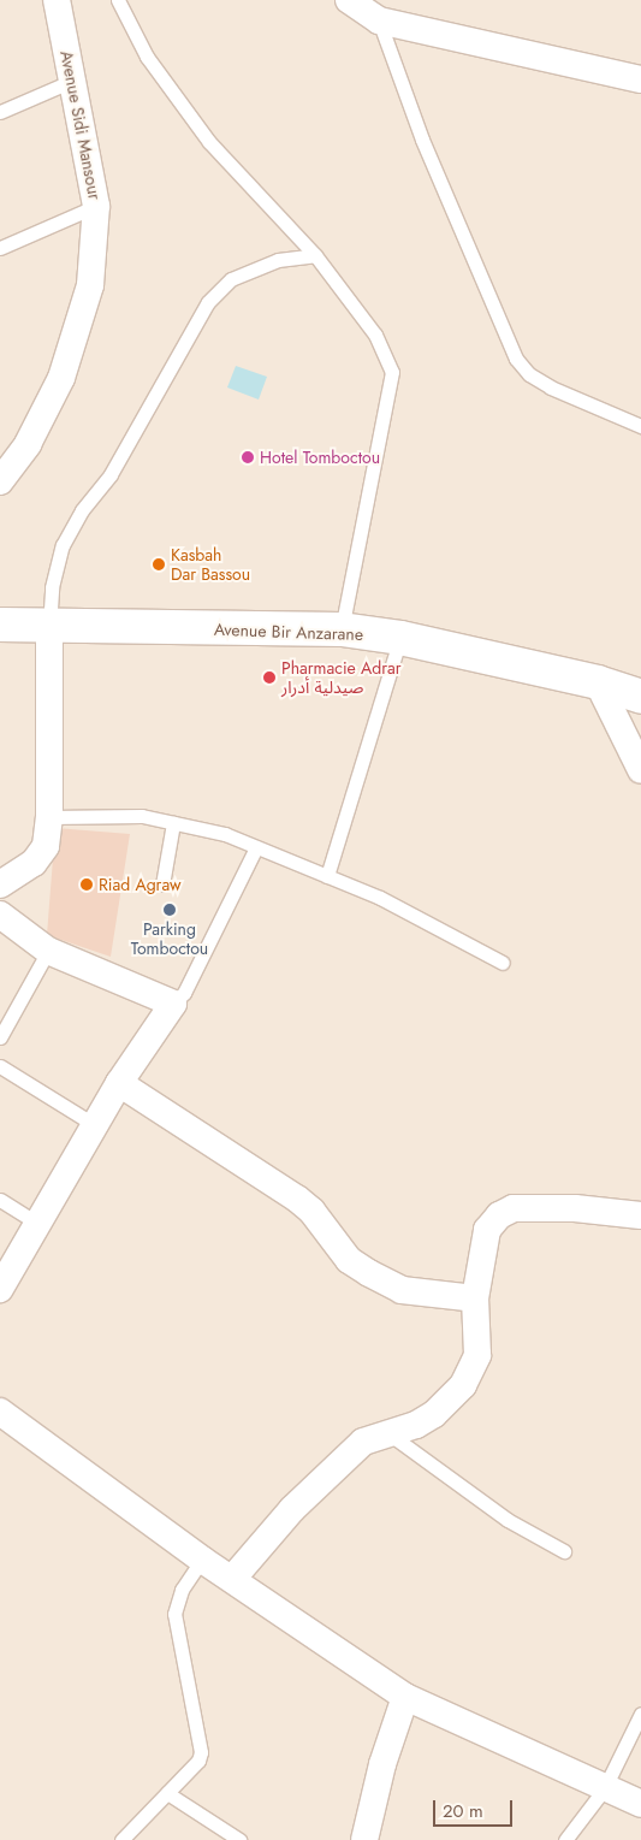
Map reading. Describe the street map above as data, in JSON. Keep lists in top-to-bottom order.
{
  "streets": {
    "street": ["Avenue Sidi Mansour", "Avenue Bir Anzarane"]
  },
  "places": [
    "Hotel Tomboctou",
    "Kasbah Dar Bassou",
    "Pharmacie Adrar صيدلية أدرار",
    "Riad Agraw",
    "Parking Tomboctou"
  ],
  "scale_bar": "20 m"
}
